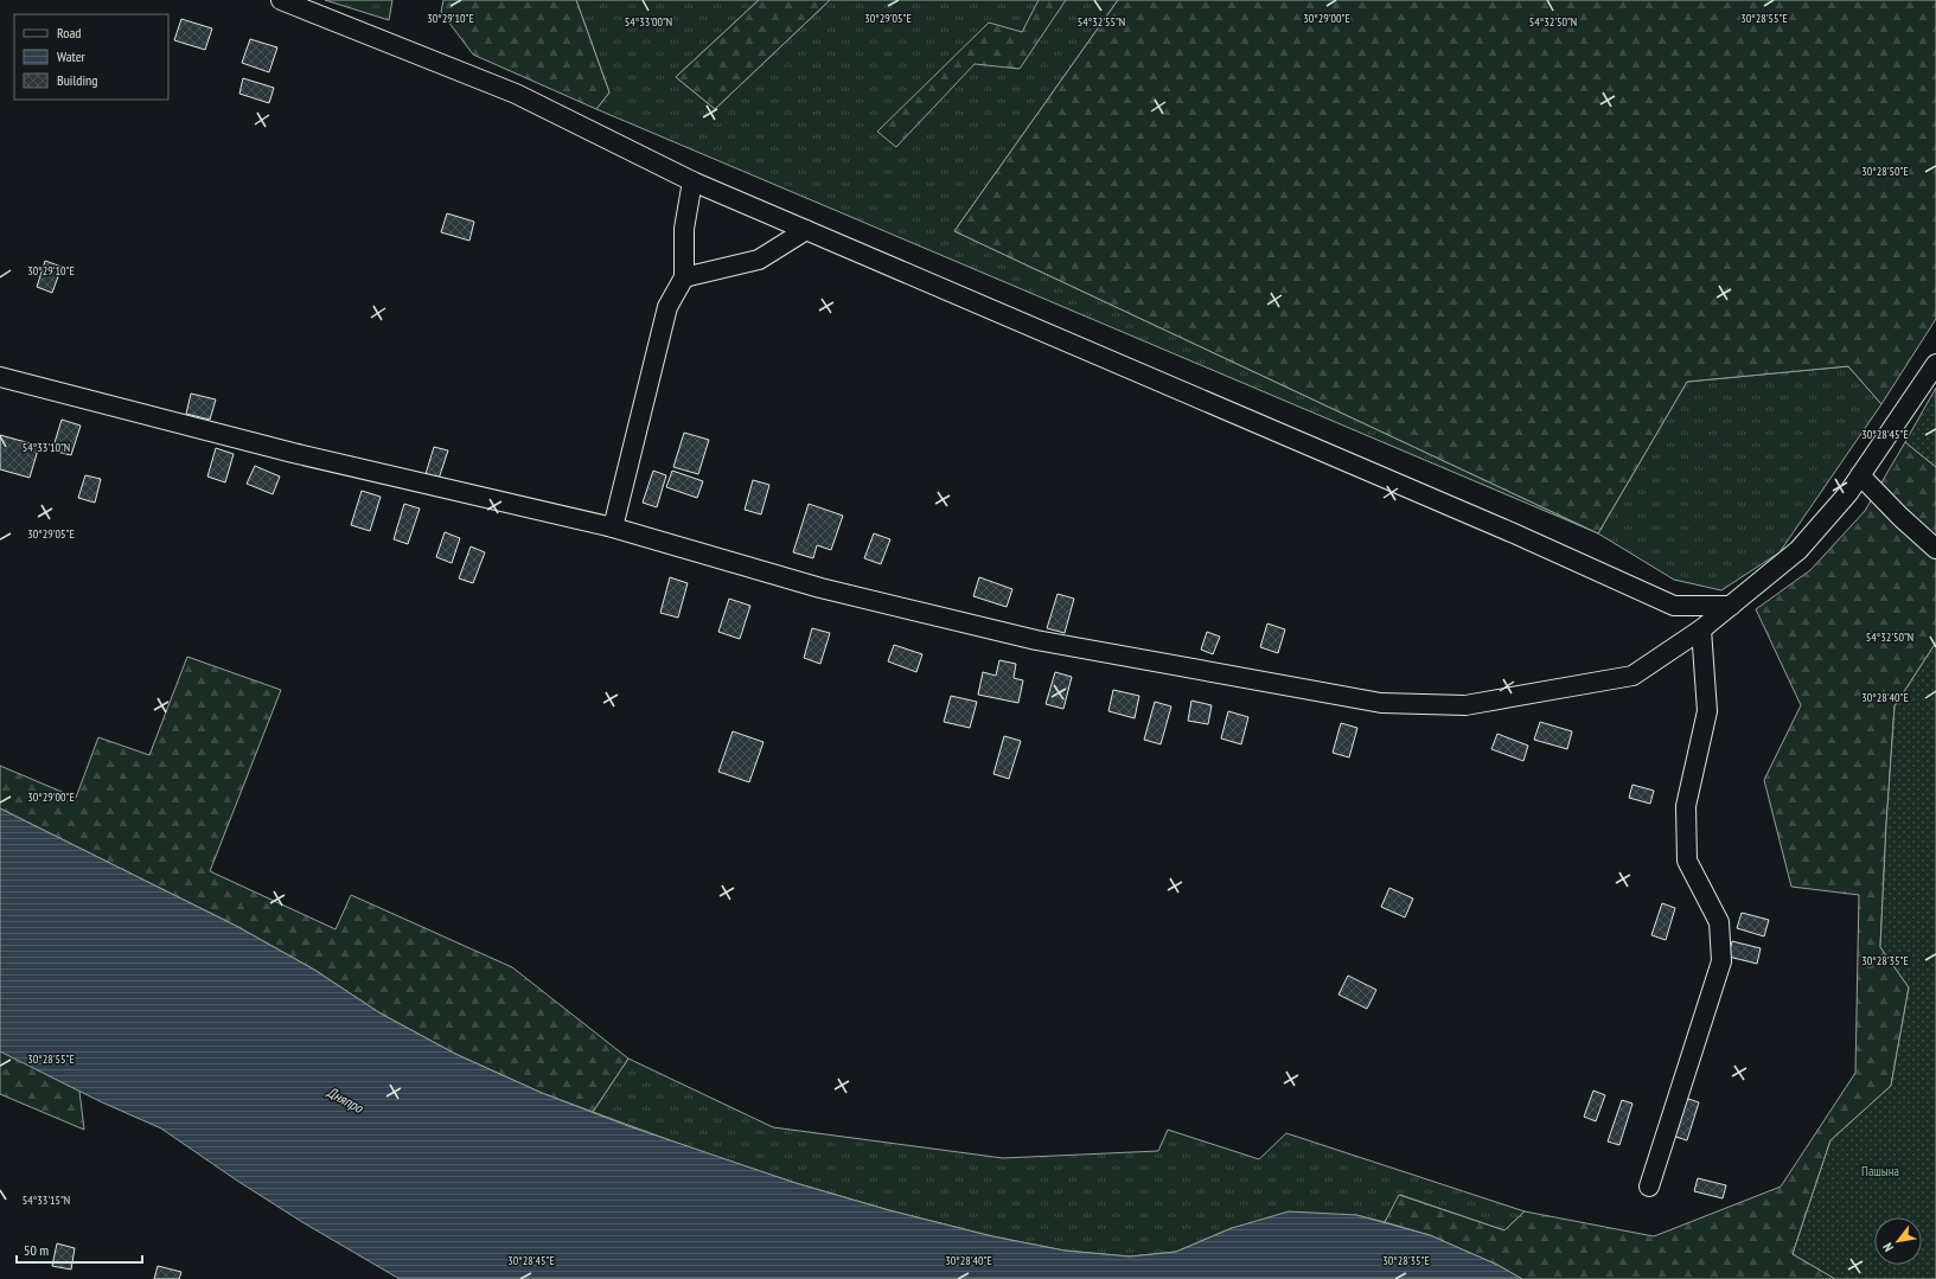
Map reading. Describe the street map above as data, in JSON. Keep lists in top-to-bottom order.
{
  "water": ["Дняпро"],
  "parks": ["Пашына"],
  "legend": ["Road", "Water", "Building"],
  "scale_bar": "50 m",
  "north": "bottom left",
  "coordinates": [
    "30°29'10\"E",
    "30°29'05\"E",
    "30°29'00\"E",
    "30°28'55\"E",
    "54°33'00\"N",
    "54°32'55\"N",
    "54°32'50\"N",
    "30°28'50\"E",
    "30°28'45\"E",
    "54°33'10\"N",
    "30°28'40\"E",
    "30°28'35\"E",
    "54°33'15\"N"
  ]
}
